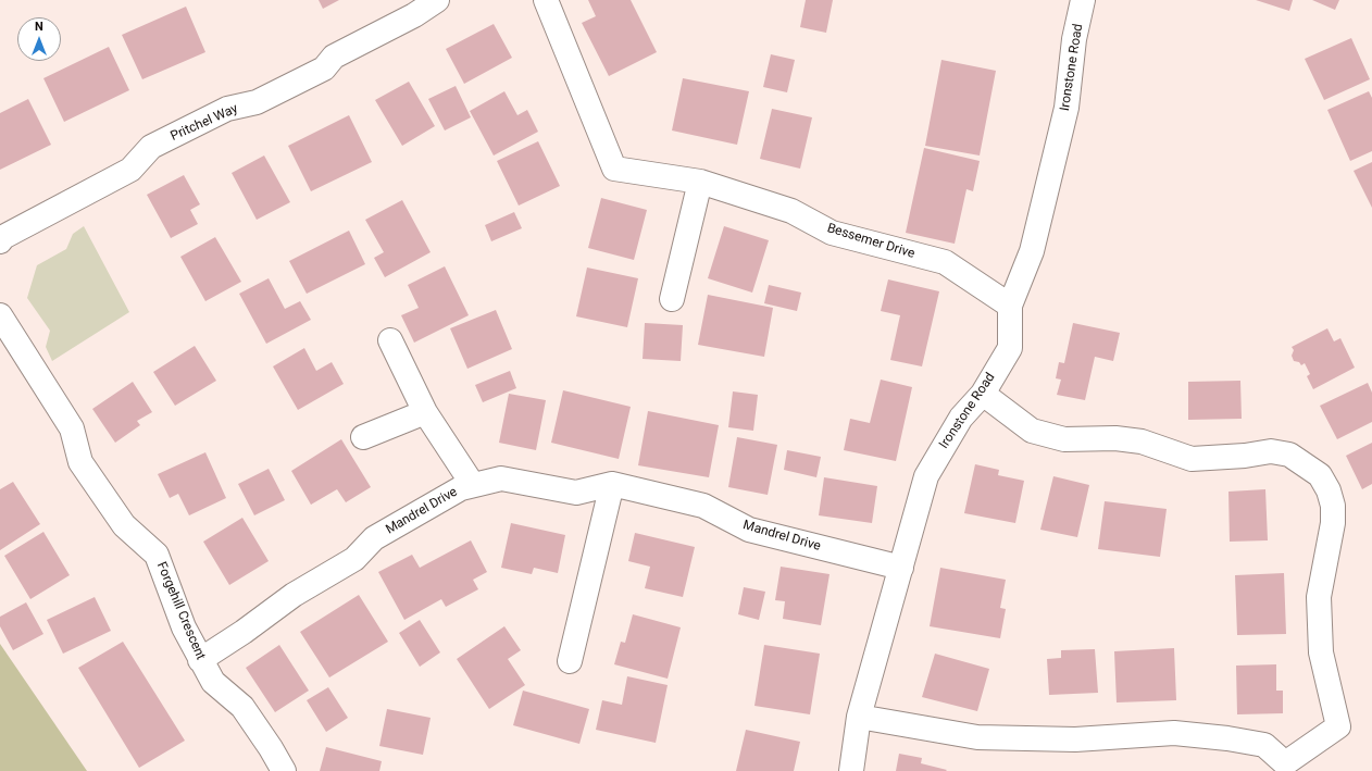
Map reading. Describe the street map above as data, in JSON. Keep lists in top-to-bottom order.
{
  "streets": {
    "street": [
      "Ironstone Road",
      "Pritchel Way",
      "Bessemer Drive",
      "Mandrel Drive",
      "Forgehill Crescent"
    ]
  },
  "crossings": [
    ["Ironstone Road", "Bessemer Drive"],
    ["Ironstone Road", "Mandrel Drive"],
    ["Mandrel Drive", "Forgehill Crescent"]
  ],
  "north": "top"
}
